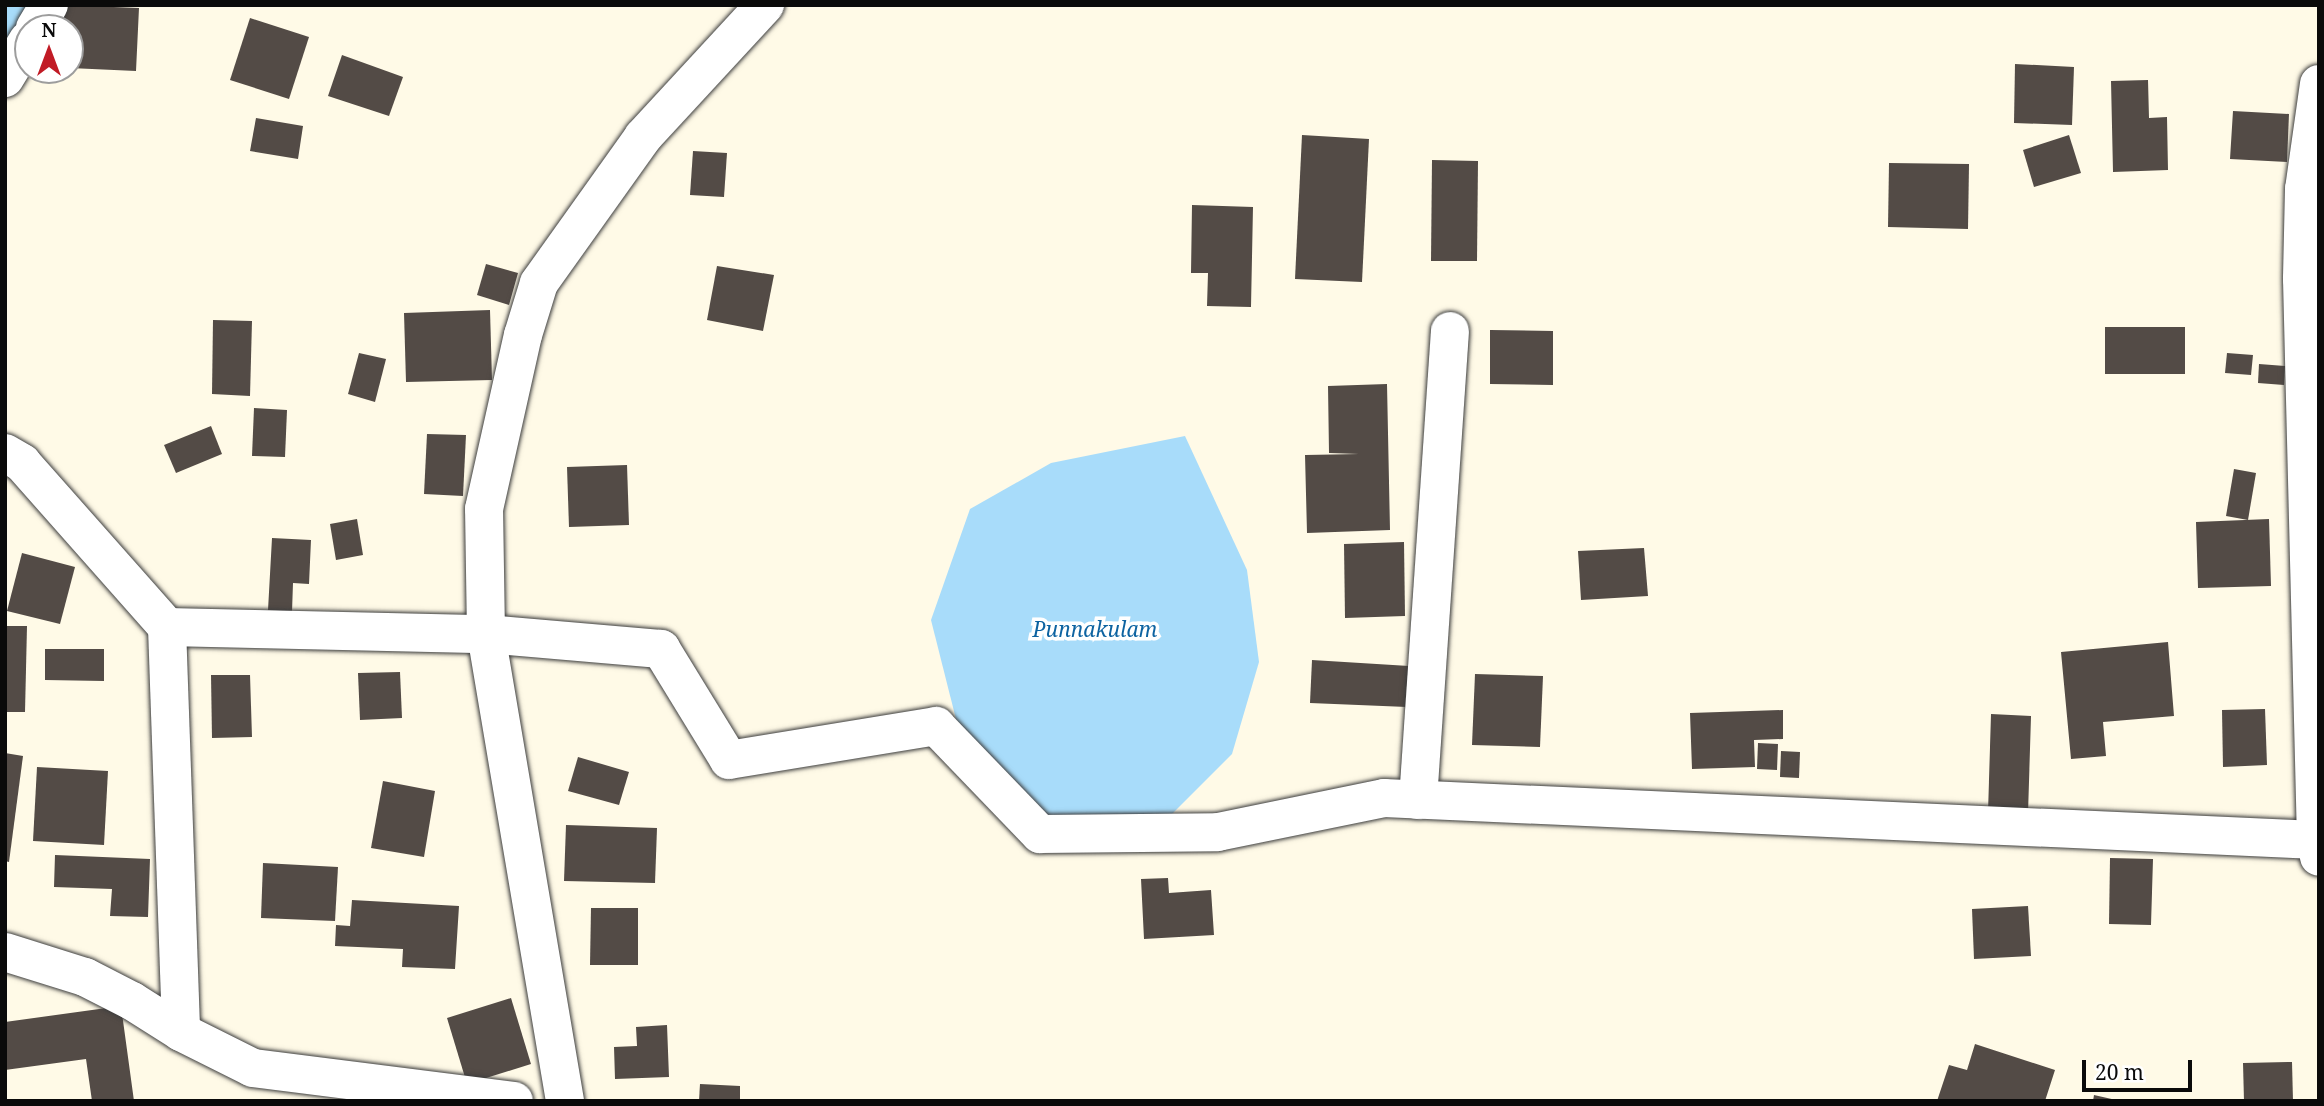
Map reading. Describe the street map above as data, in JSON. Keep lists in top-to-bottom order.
{
  "water": ["Punnakulam"],
  "scale_bar": "20 m",
  "north": "top"
}
